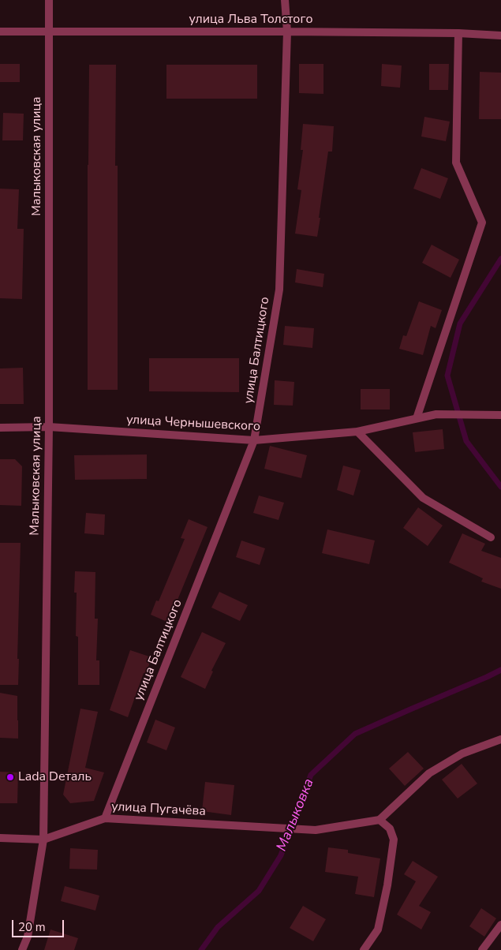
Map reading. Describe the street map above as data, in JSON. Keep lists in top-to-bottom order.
{
  "streets": {
    "street": [
      "улица Льва Толстого",
      "Малыковская улица",
      "улица Балтицкого",
      "улица Чернышевского",
      "улица Пугачёва"
    ]
  },
  "crossings": [
    ["улица Льва Толстого", "Малыковская улица"],
    ["улица Льва Толстого", "улица Балтицкого"],
    ["Малыковская улица", "улица Чернышевского"],
    ["Малыковская улица", "улица Пугачёва"],
    ["улица Балтицкого", "улица Чернышевского"],
    ["улица Балтицкого", "улица Пугачёва"]
  ],
  "water": ["Малыковка"],
  "places": ["Lada Dеталь"],
  "scale_bar": "20 m"
}
